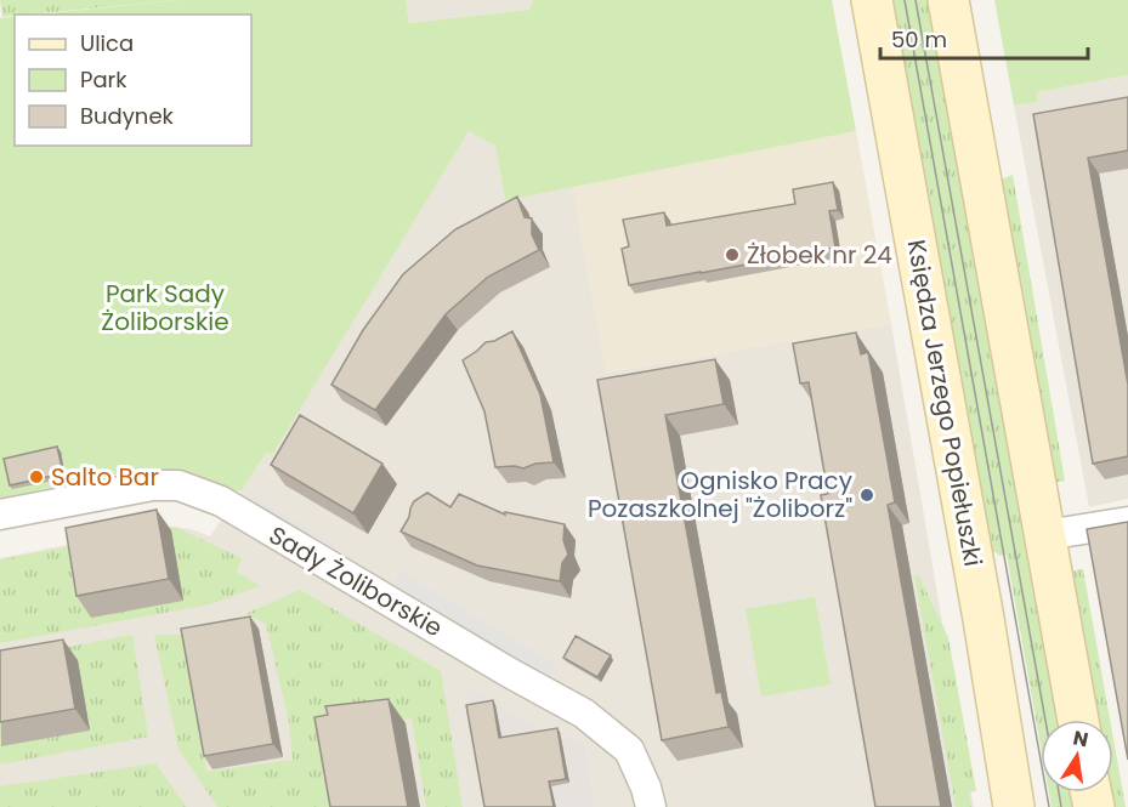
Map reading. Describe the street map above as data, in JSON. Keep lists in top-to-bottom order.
{
  "streets": {
    "main road": ["Księdza Jerzego Popiełuszki"],
    "street": ["Sady Żoliborskie"]
  },
  "parks": ["Park Sady Żoliborskie"],
  "places": ["Żłobek nr 24", "Salto Bar", "Ognisko Pracy Pozaszkolnej \"Żoliborz\""],
  "legend": ["Ulica", "Park", "Budynek"],
  "scale_bar": "50 m",
  "north": "top"
}
